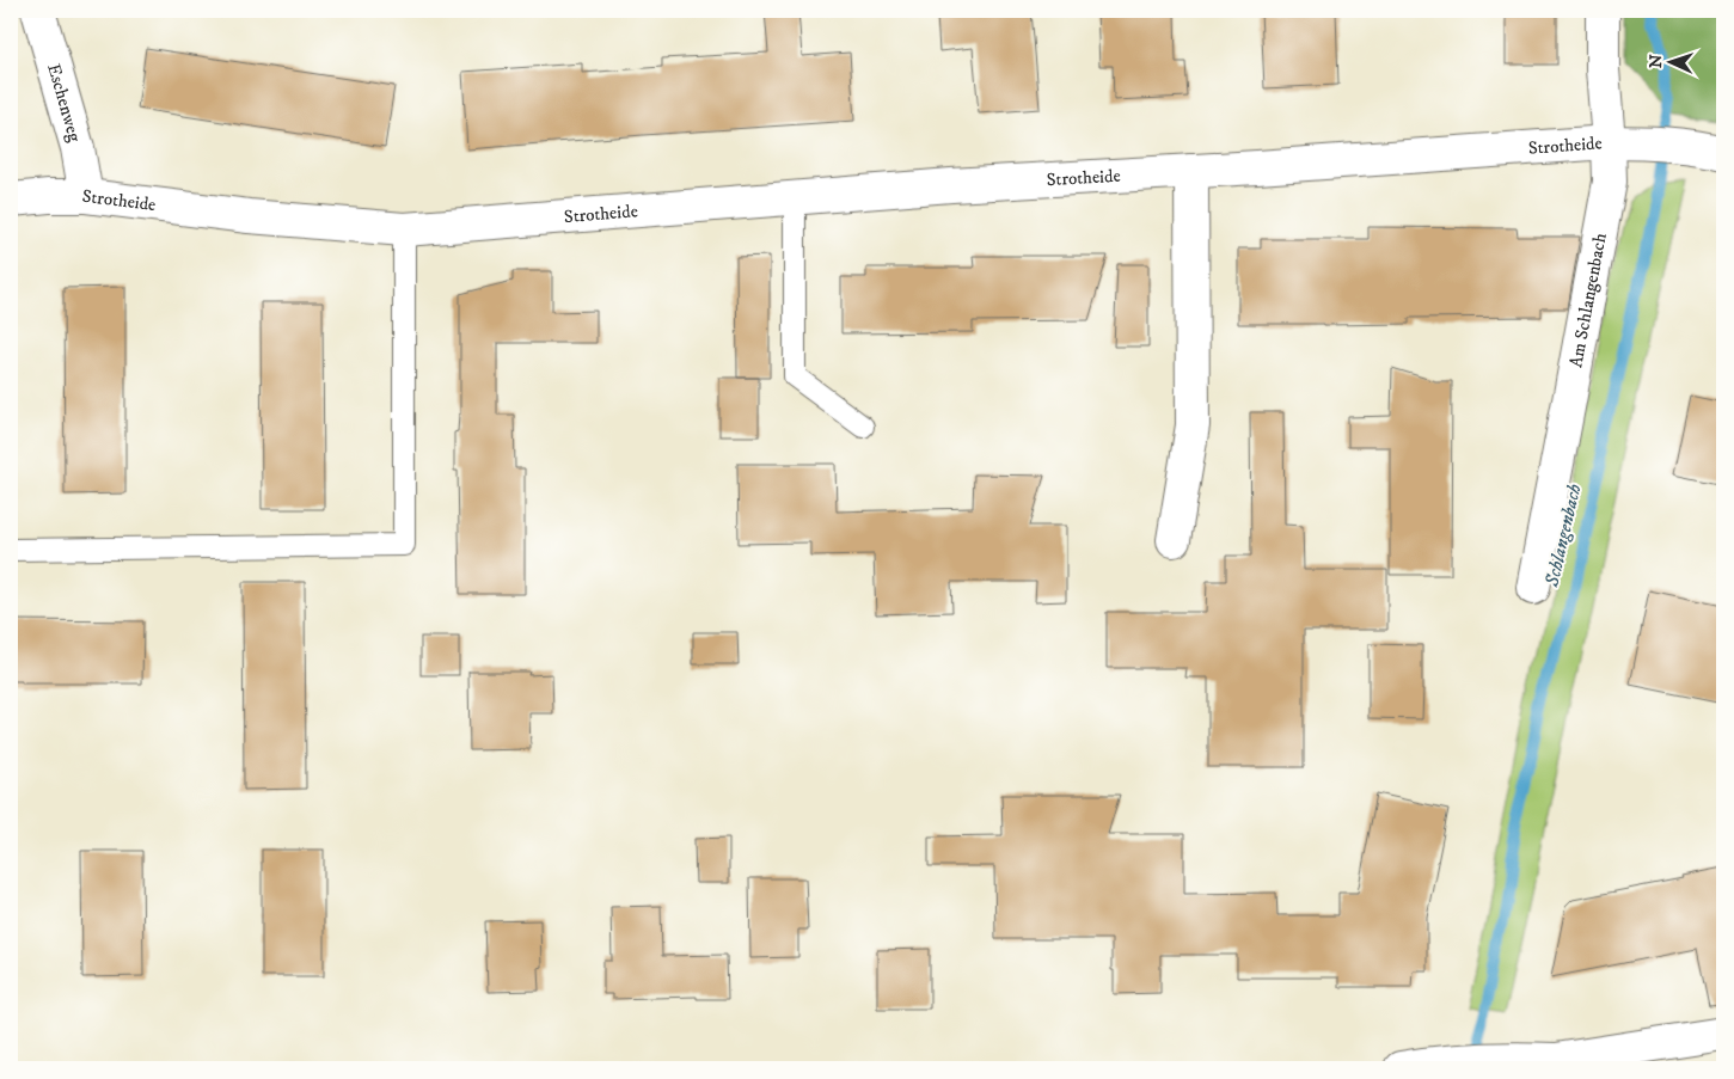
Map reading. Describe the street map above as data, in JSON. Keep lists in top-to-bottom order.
{
  "streets": {
    "street": ["Eschenweg", "Strotheide", "Am Schlangenbach"]
  },
  "crossings": [
    ["Eschenweg", "Strotheide"],
    ["Strotheide", "Am Schlangenbach"]
  ],
  "water": ["Schlangenbach"],
  "north": "left"
}
